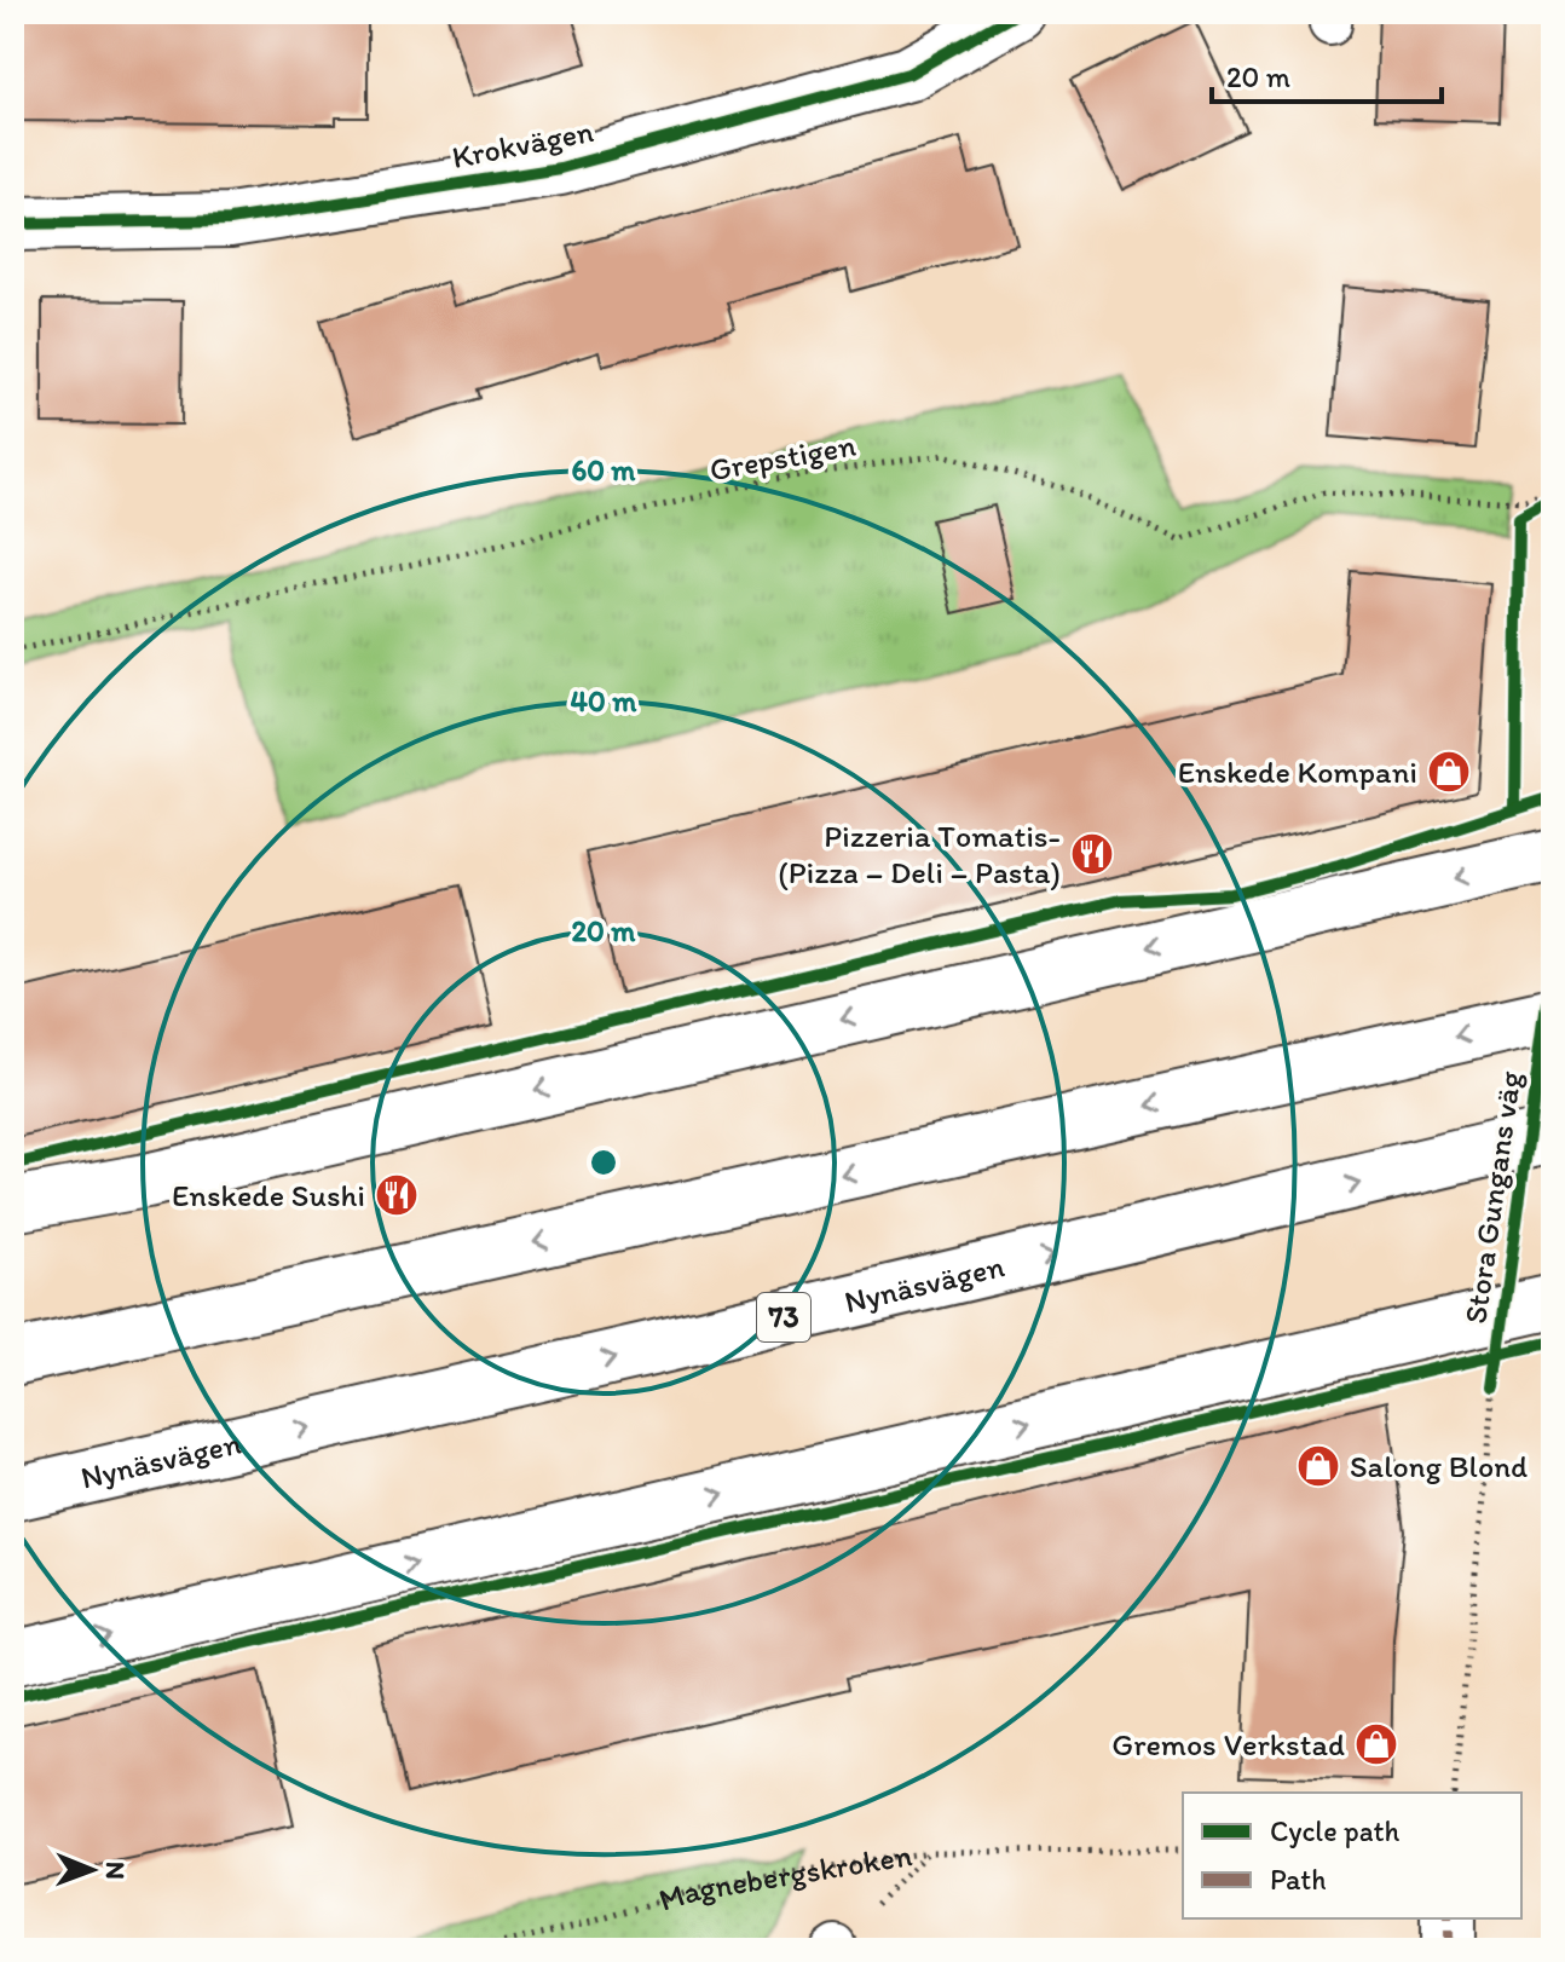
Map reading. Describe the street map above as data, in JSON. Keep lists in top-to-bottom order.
{
  "streets": {
    "main road": ["Krokvägen", "Nynäsvägen", "73"],
    "path": ["Grepstigen", "Magnebergskroken"],
    "cycle path": ["Stora Gungans väg"]
  },
  "places": {
    "shop": ["Enskede Kompani", "Salong Blond", "Gremos Verkstad"],
    "restaurant": ["Pizzeria Tomatis- (Pizza – Deli – Pasta)", "Enskede Sushi"]
  },
  "legend": ["Cycle path", "Path"],
  "scale_bar": "20 m",
  "north": "right",
  "rings": ["60 m", "40 m", "20 m"]
}
